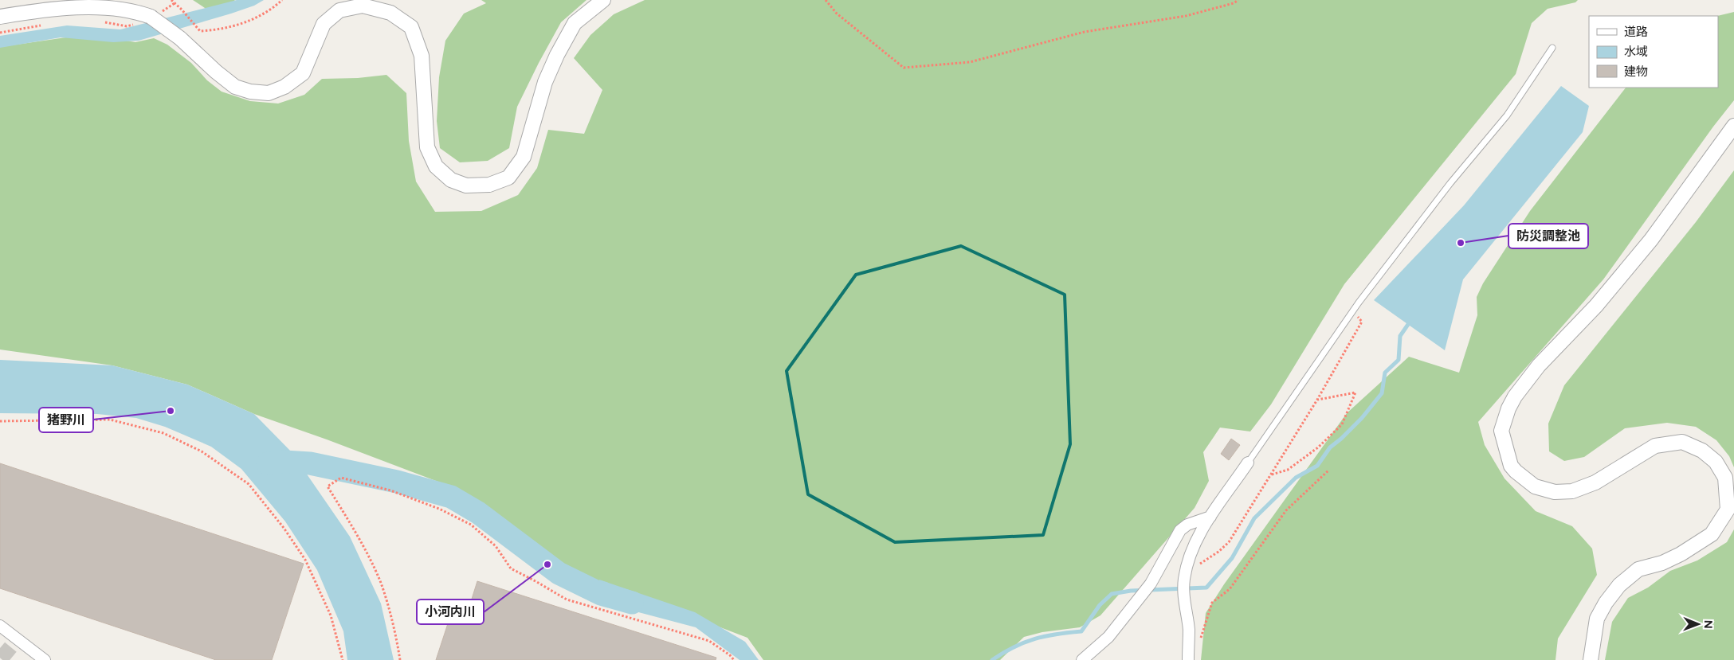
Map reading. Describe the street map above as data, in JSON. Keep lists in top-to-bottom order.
{
  "places": ["防災調整池", "猪野川", "小河内川"],
  "legend": ["道路", "水域", "建物"],
  "north": "right"
}
